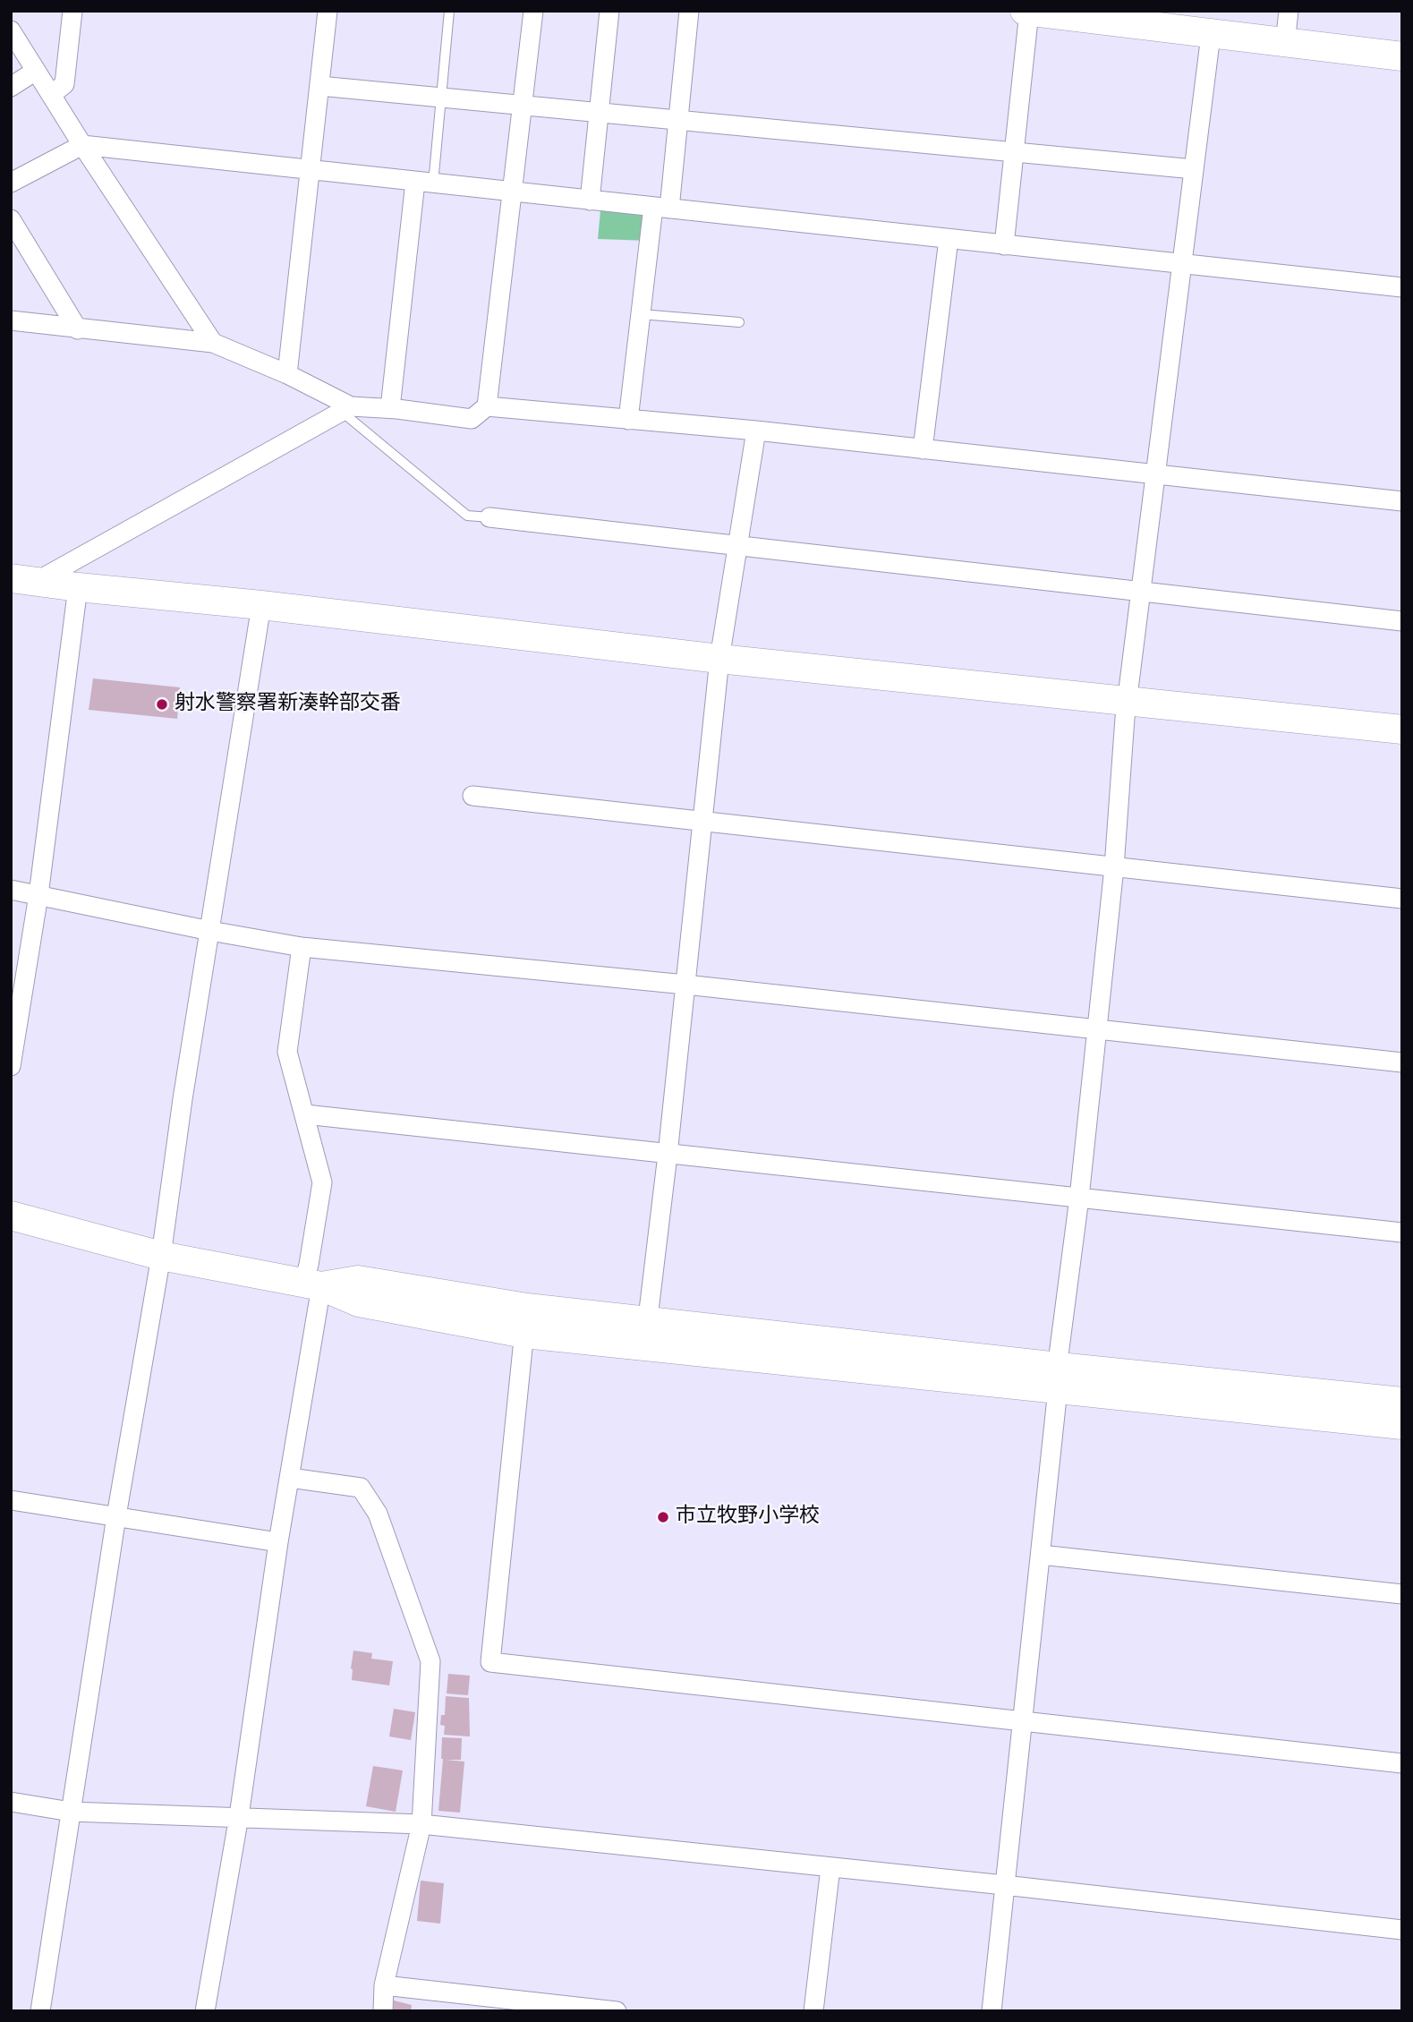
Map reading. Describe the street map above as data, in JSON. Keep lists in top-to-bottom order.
{
  "places": ["射水警察署新湊幹部交番", "市立牧野小学校"]
}
